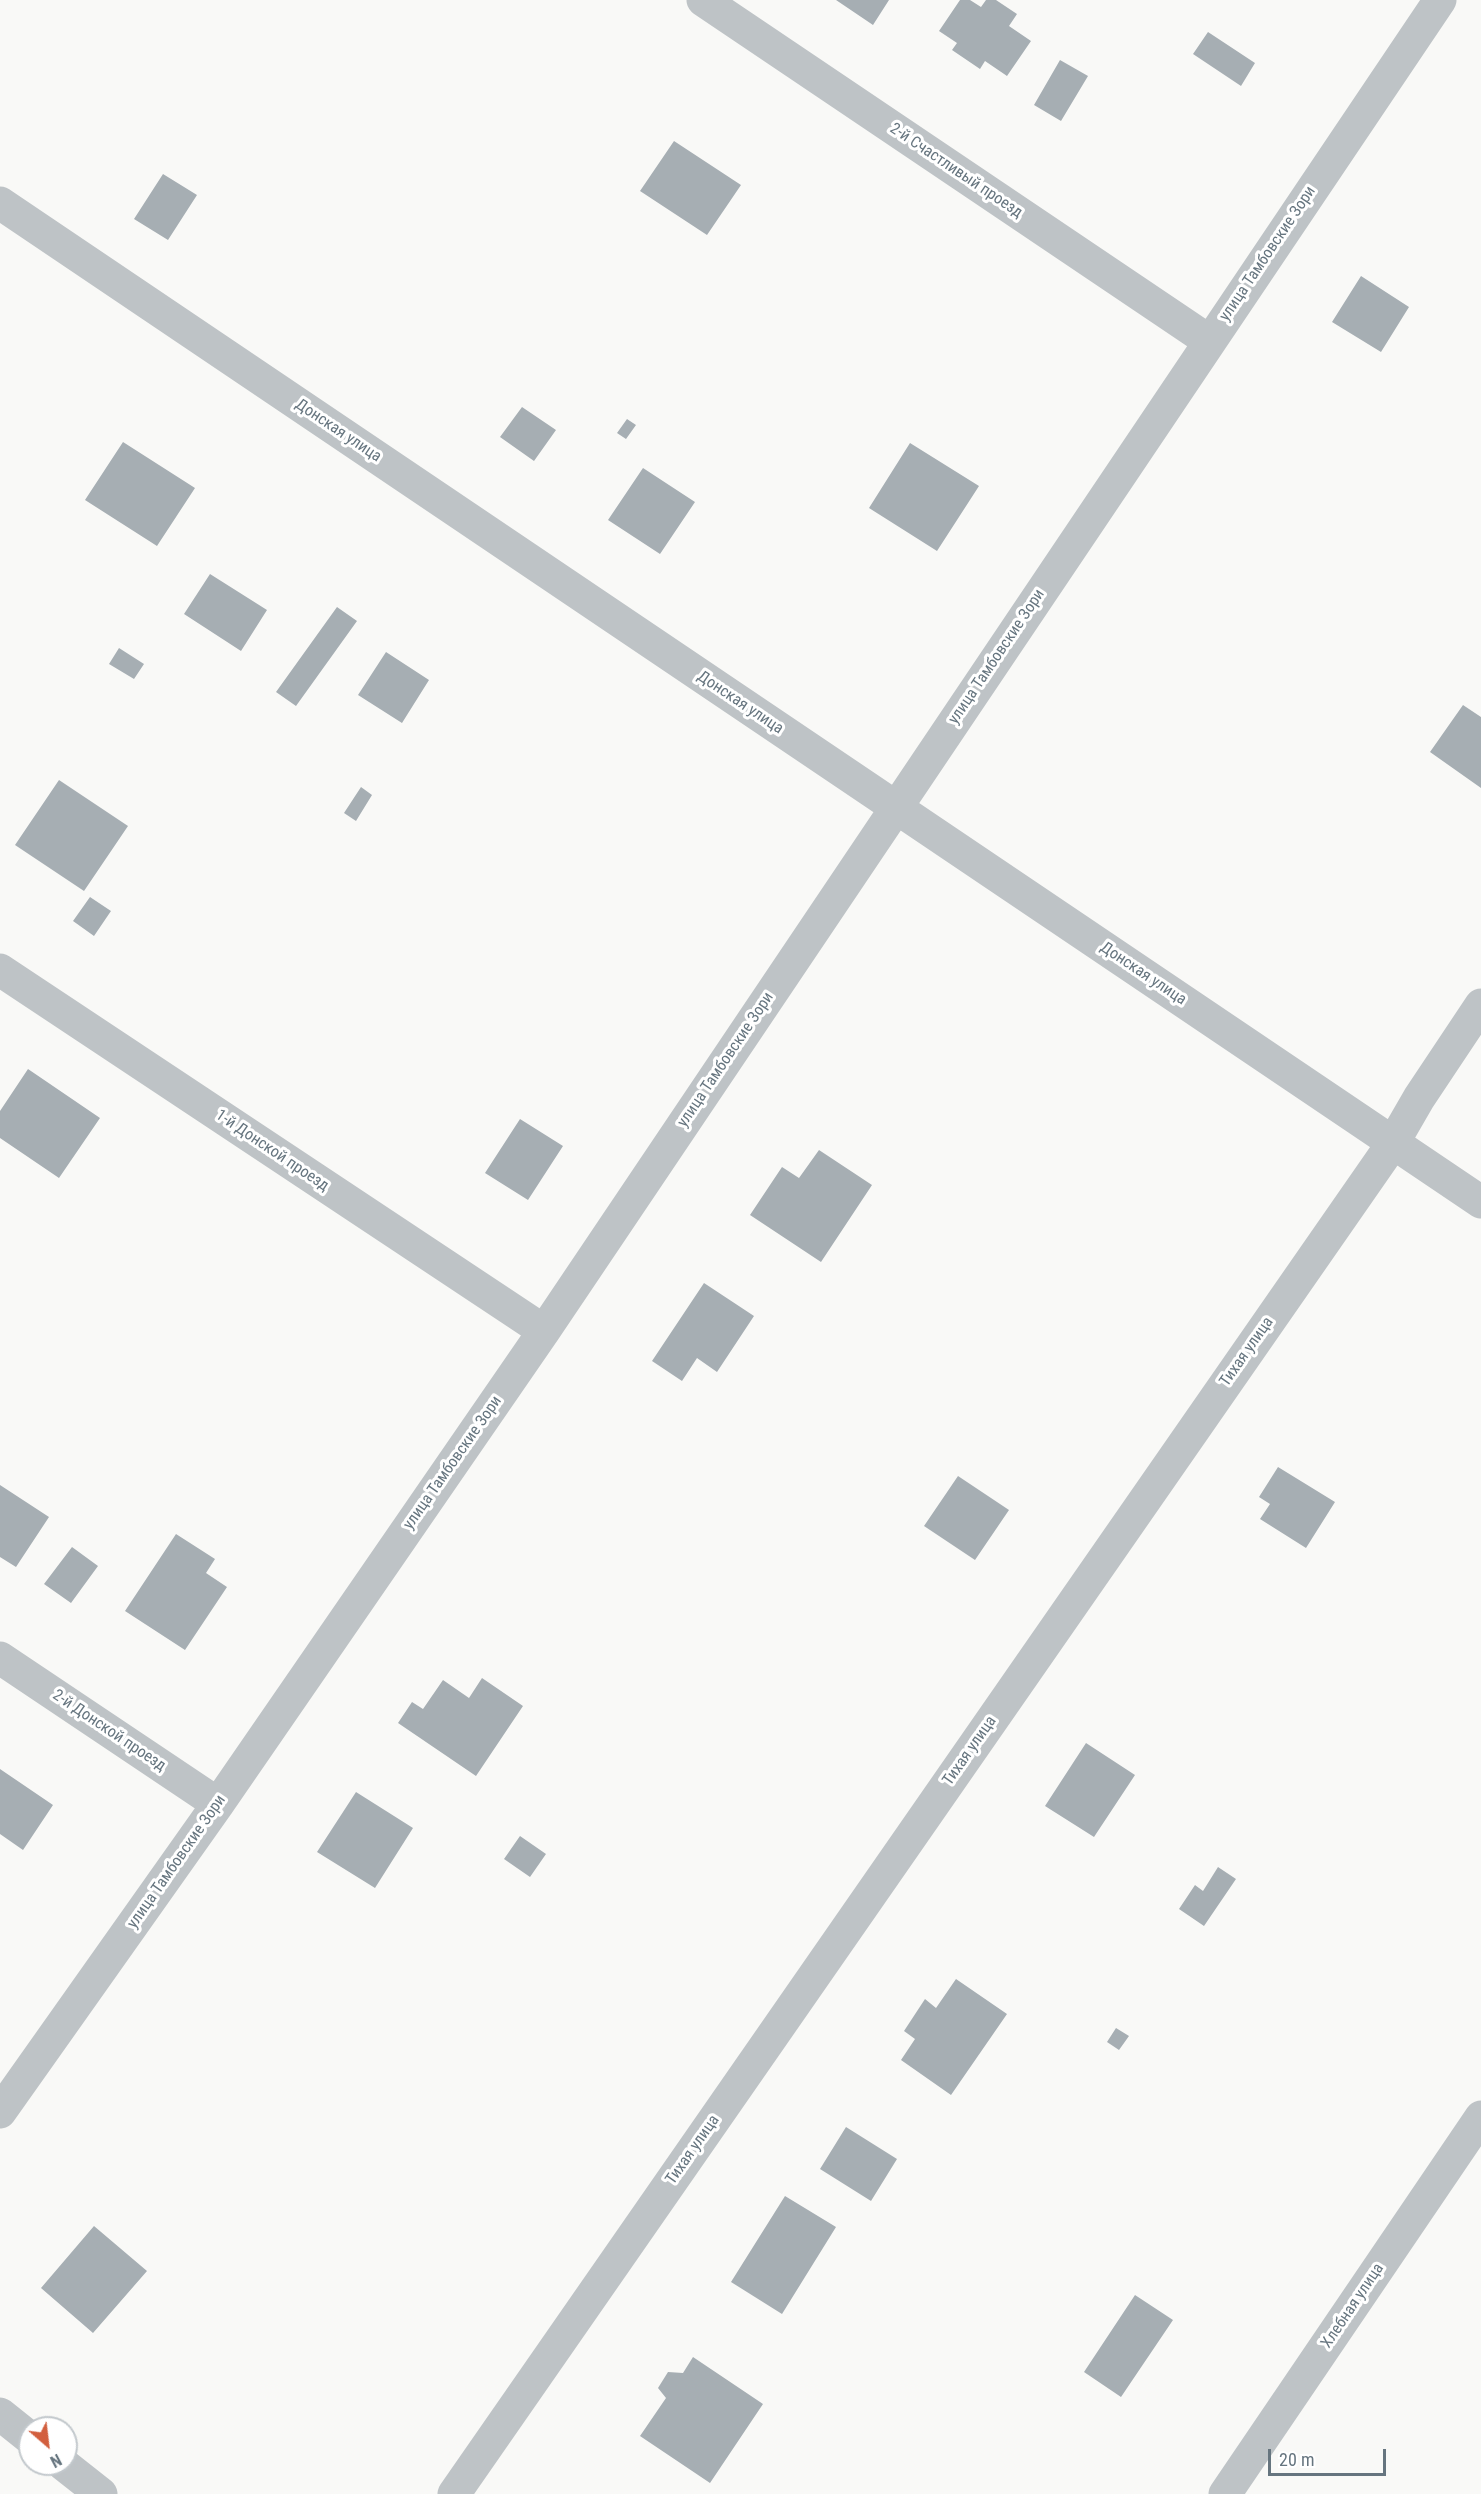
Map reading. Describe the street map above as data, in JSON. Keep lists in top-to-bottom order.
{
  "streets": {
    "street": [
      "2-й Счастливый проезд",
      "улица Тамбовские Зори",
      "Донская улица",
      "1-й Донской проезд",
      "Тихая улица",
      "2-й Донской проезд",
      "Хлебная улица"
    ]
  },
  "crossings": [
    ["2-й Счастливый проезд", "улица Тамбовские Зори"],
    ["улица Тамбовские Зори", "Донская улица"],
    ["улица Тамбовские Зори", "1-й Донской проезд"],
    ["улица Тамбовские Зори", "2-й Донской проезд"],
    ["Донская улица", "Тихая улица"]
  ],
  "scale_bar": "20 m",
  "north": "bottom right"
}
